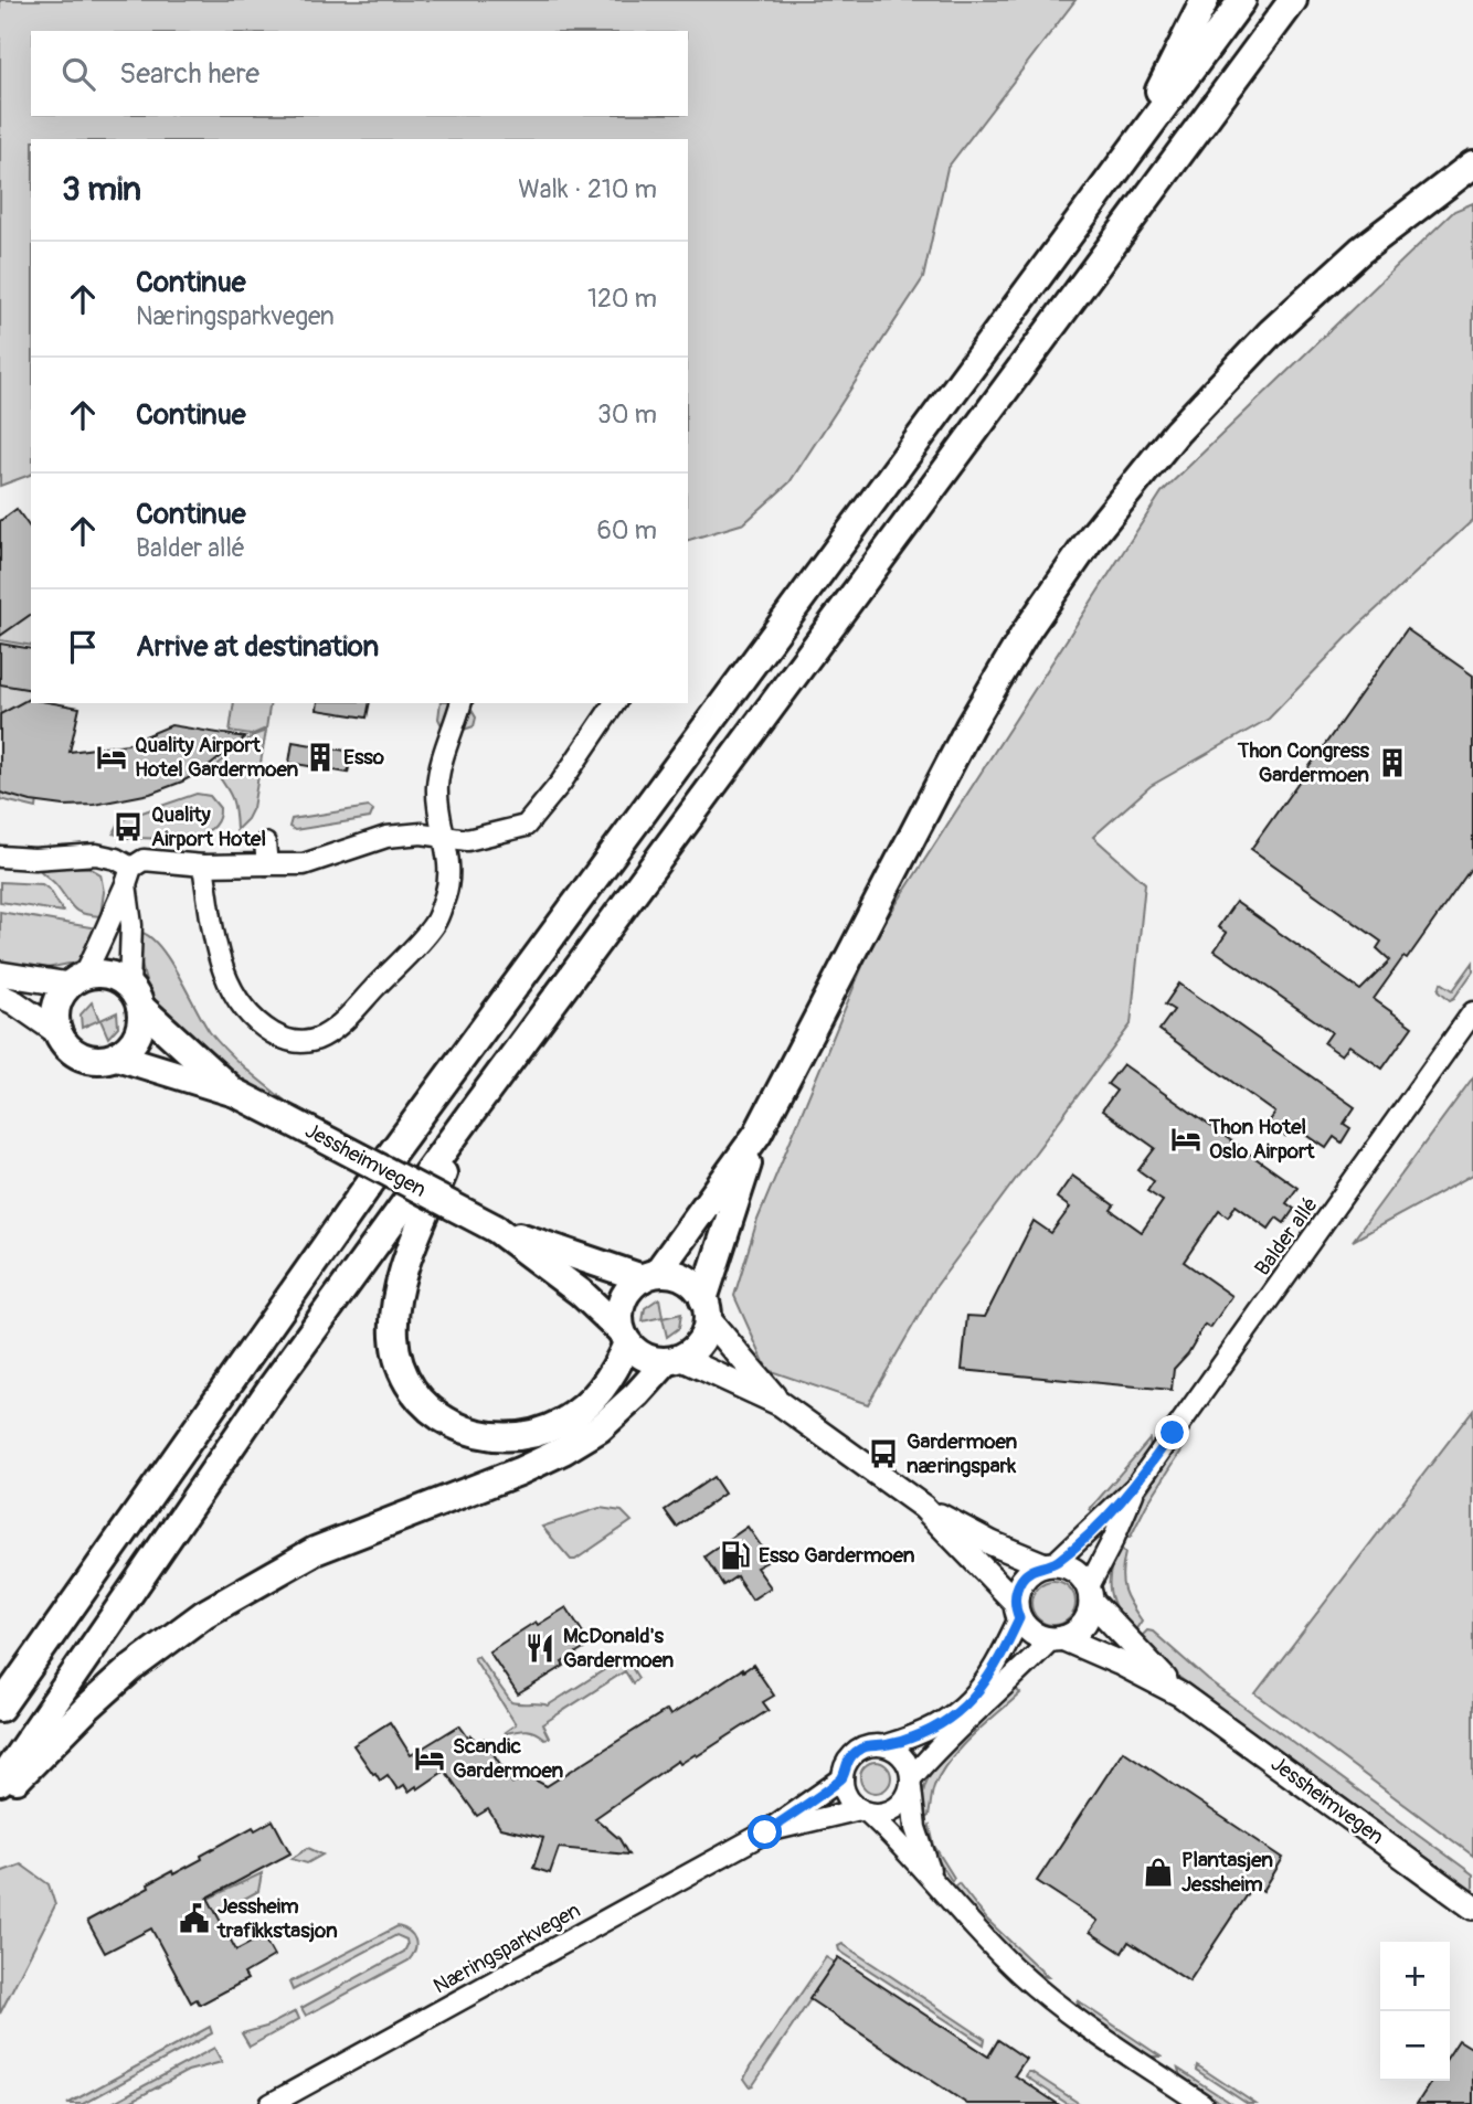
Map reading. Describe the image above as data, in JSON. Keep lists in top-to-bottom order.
{
  "streets": {
    "highway": ["Jessheimvegen"],
    "street": ["Balder allé", "Næringsparkvegen"]
  },
  "crossings": [
    ["Jessheimvegen", "Balder allé"],
    ["Jessheimvegen", "Næringsparkvegen"],
    ["Balder allé", "Næringsparkvegen"]
  ],
  "places": {
    "hotel": ["Quality Airport Hotel Gardermoen", "Thon Hotel Oslo Airport", "Scandic Gardermoen"],
    "building": ["Esso", "Thon Congress Gardermoen"],
    "bus stop": ["Quality Airport Hotel", "Gardermoen næringspark"],
    "fuel station": ["Esso Gardermoen"],
    "restaurant": ["McDonald's Gardermoen"],
    "shop": ["Plantasjen Jessheim"],
    "public building": ["Jessheim trafikkstasjon"]
  },
  "page": {
    "search": "Search here",
    "heading": ["3 min", "Walk · 210 m"],
    "list": [
      ["Continue", "Næringsparkvegen", "120 m"],
      ["Continue", "30 m"],
      ["Continue", "Balder allé", "60 m"],
      "Arrive at destination"
    ],
    "map_buttons": ["+", "−"]
  }
}
